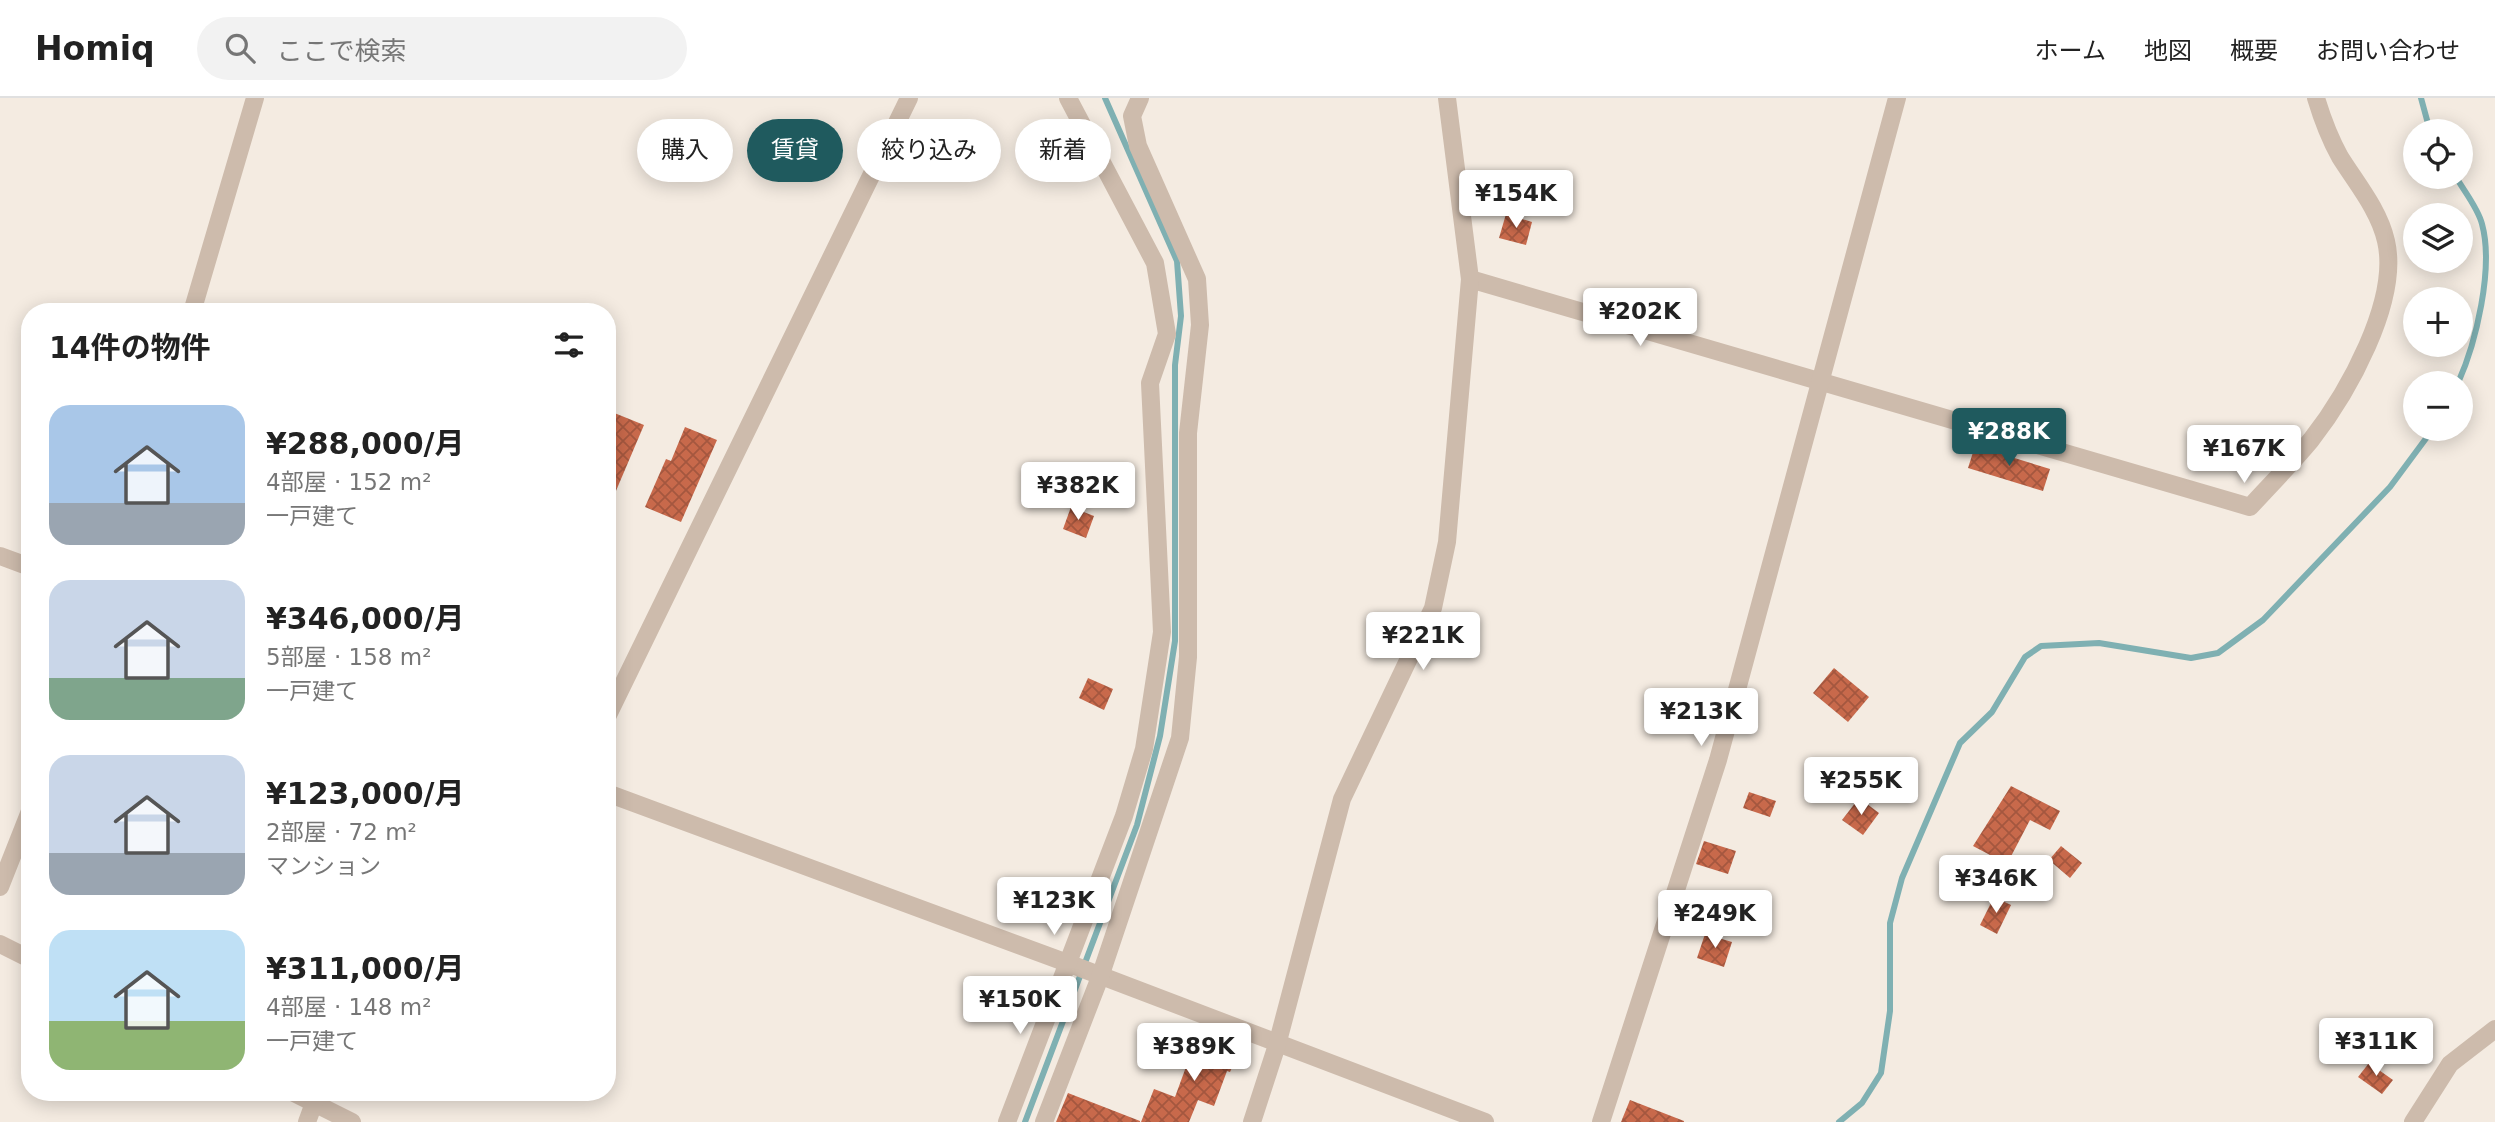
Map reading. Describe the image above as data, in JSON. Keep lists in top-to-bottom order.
{
  "page": {
    "header": "Homiq",
    "search": "ここで検索",
    "nav": [
      "ホーム",
      "地図",
      "概要",
      "お問い合わせ"
    ],
    "map_buttons": ["+", "−"],
    "chip": [
      "購入",
      "賃貸",
      "絞り込み",
      "新着"
    ],
    "price": [
      "¥154K",
      "¥202K",
      "¥288K",
      "¥167K",
      "¥382K",
      "¥221K",
      "¥213K",
      "¥255K",
      "¥346K",
      "¥123K",
      "¥249K",
      "¥150K",
      "¥311K",
      "¥389K"
    ],
    "heading": "14件の物件",
    "list": [
      {
        "name": "¥288,000/月",
        "note": "4部屋 · 152 m² · 一戸建て"
      },
      {
        "name": "¥346,000/月",
        "note": "5部屋 · 158 m² · 一戸建て"
      },
      {
        "name": "¥123,000/月",
        "note": "2部屋 · 72 m² · マンション"
      },
      {
        "name": "¥311,000/月",
        "note": "4部屋 · 148 m² · 一戸建て"
      }
    ]
  }
}
